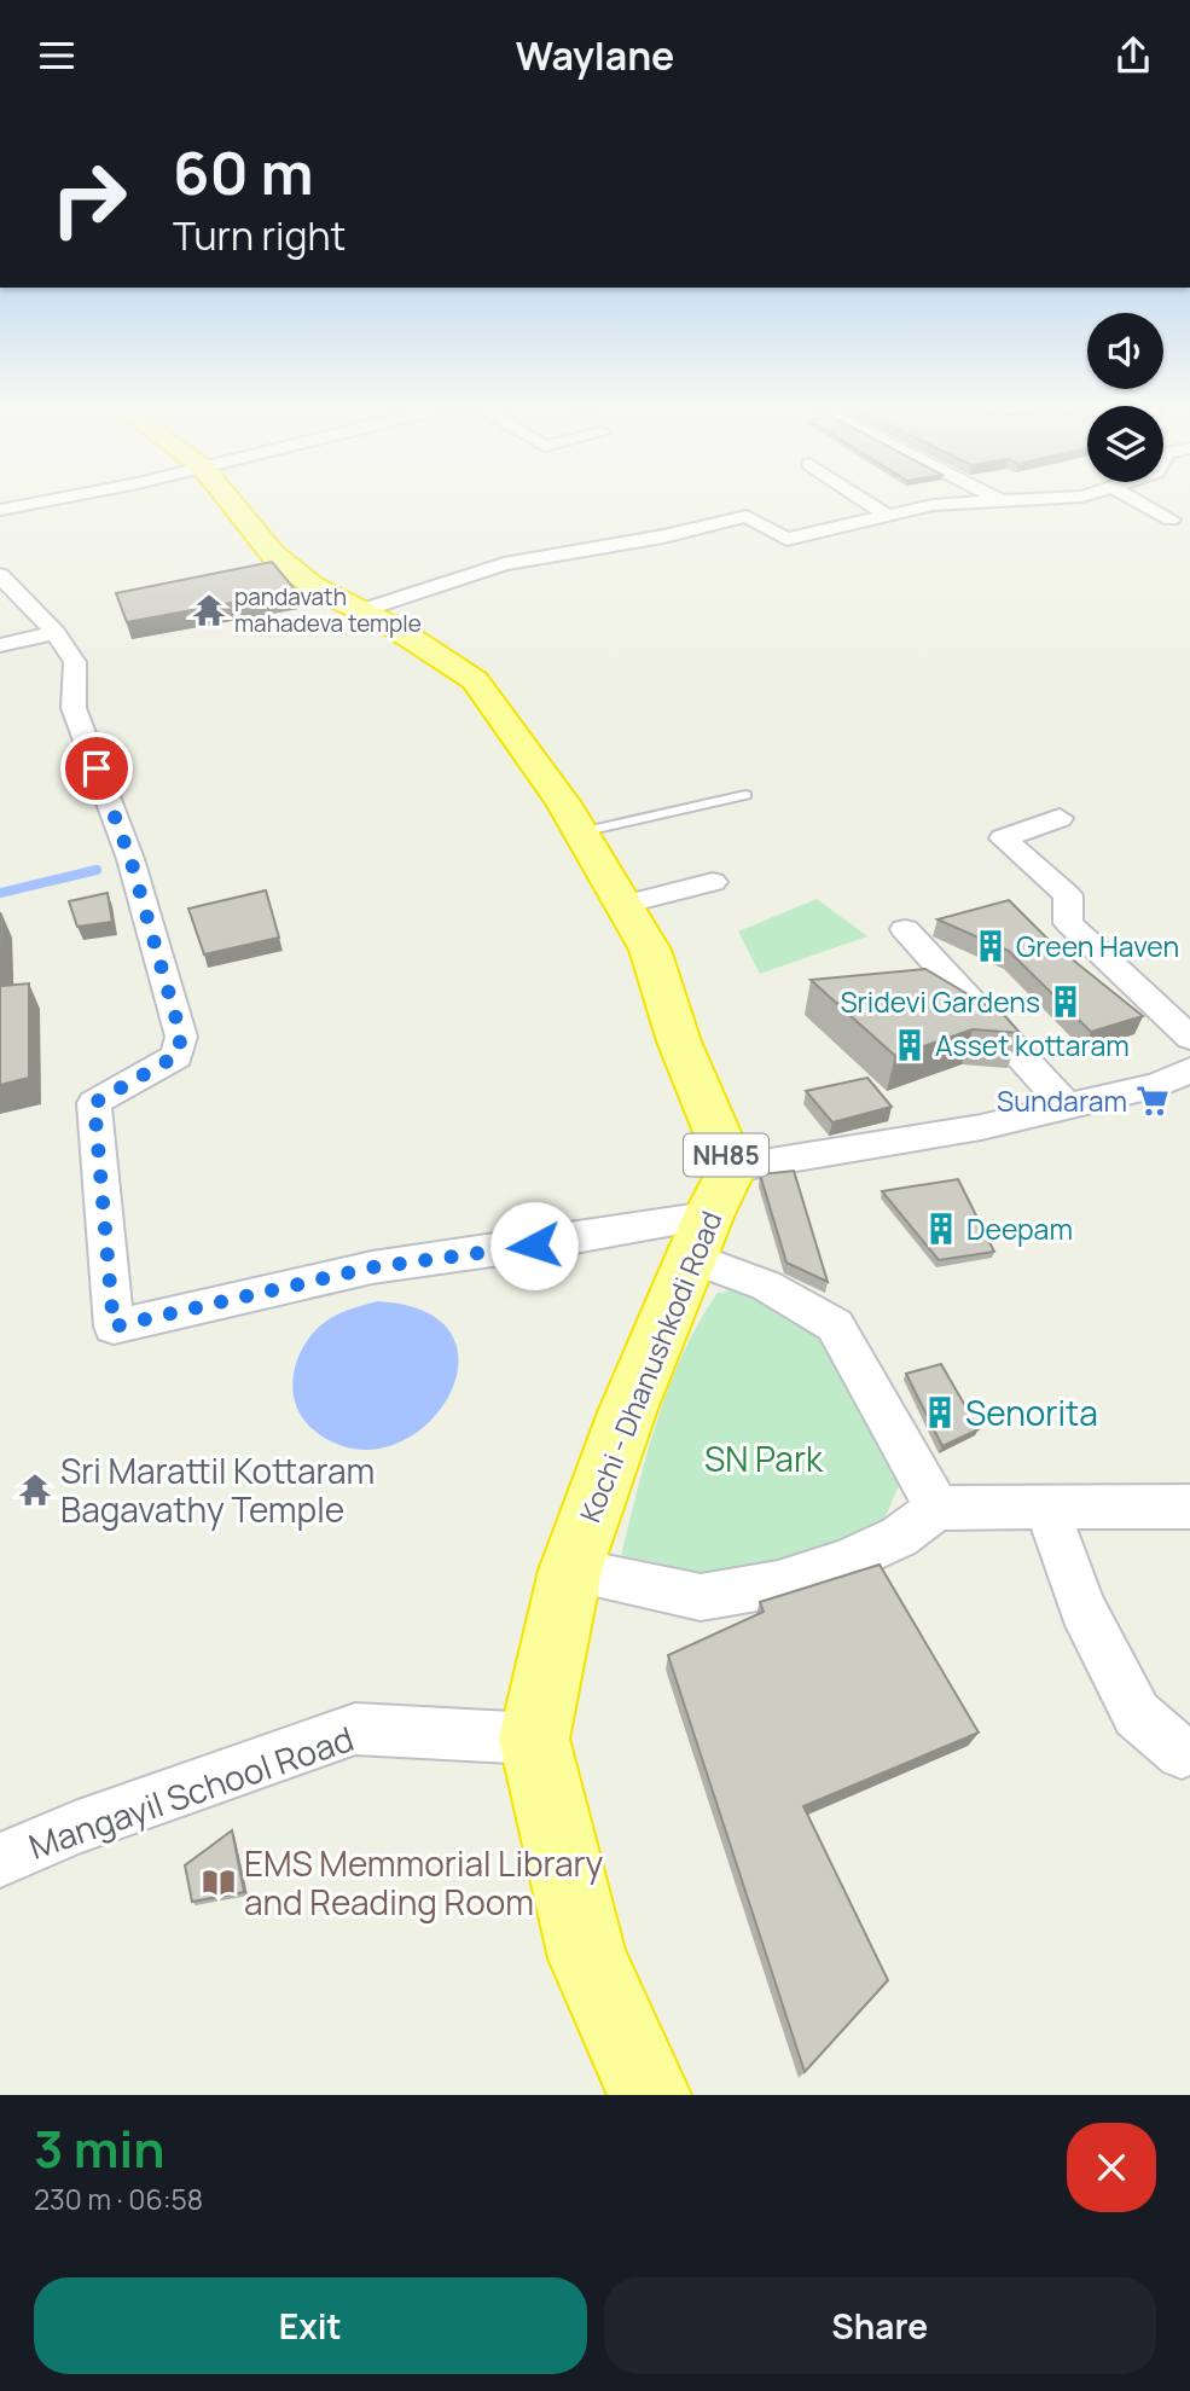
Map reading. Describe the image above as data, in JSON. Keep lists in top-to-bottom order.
{
  "streets": {
    "highway": ["NH85", "Kochi - Dhanushkodi Road"],
    "street": ["Mangayil School Road"]
  },
  "crossings": [
    ["NH85", "Kochi - Dhanushkodi Road"],
    ["Kochi - Dhanushkodi Road", "Mangayil School Road"]
  ],
  "parks": ["SN Park"],
  "places": {
    "temple": ["pandavath mahadeva temple", "Sri Marattil Kottaram Bagavathy Temple"],
    "building": [
      "Green Haven",
      "Sridevi Gardens",
      "Asset kottaram",
      "Deepam",
      "Senorita"
    ],
    "supermarket": ["Sundaram"],
    "library": ["EMS Memmorial Library and Reading Room"]
  },
  "page": {
    "header": "Waylane",
    "turn": ["60 m", "Turn right"],
    "heading": ["3 min", "230 m · 06:58"],
    "buttons": ["Exit", "Share"]
  }
}
